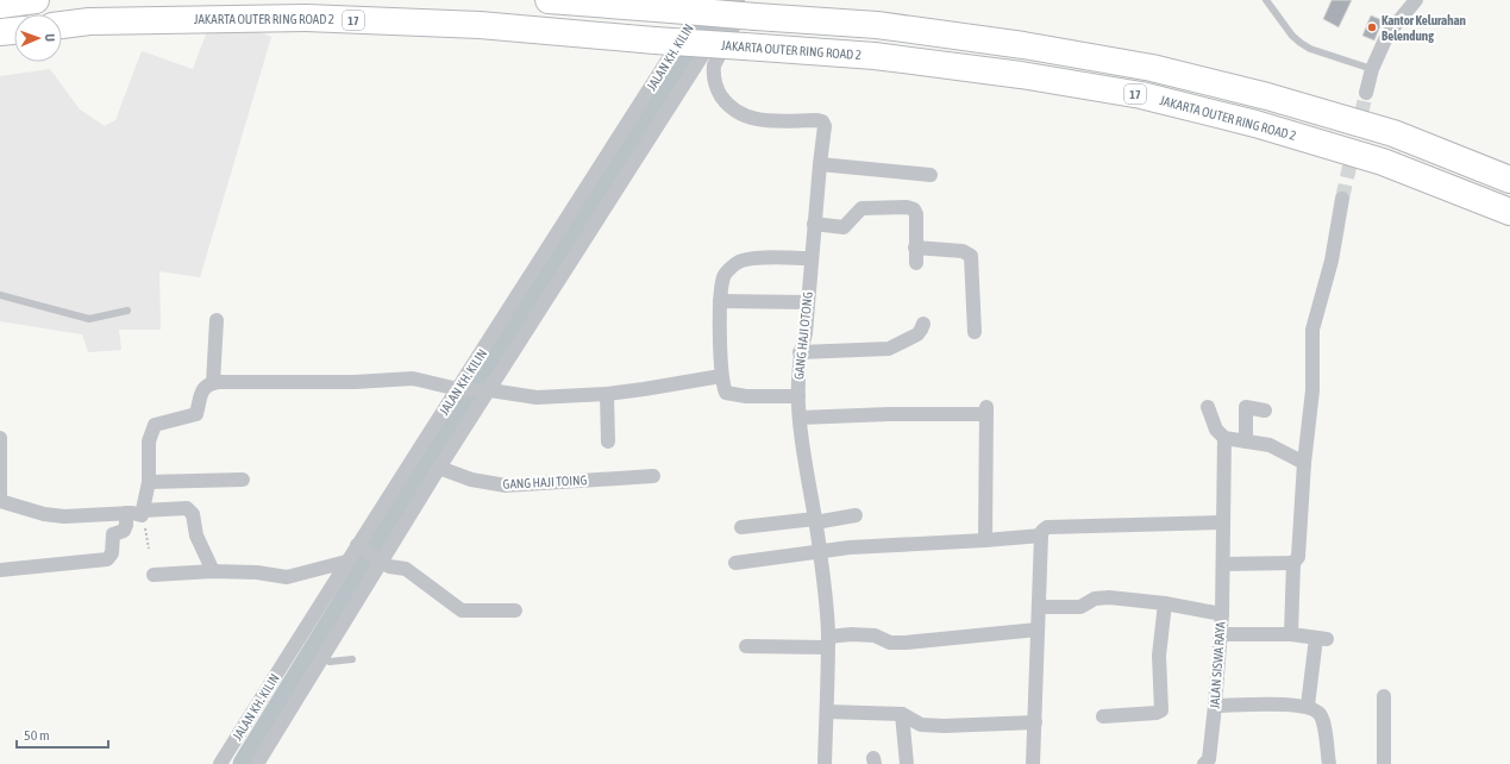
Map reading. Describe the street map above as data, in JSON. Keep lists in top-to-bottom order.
{
  "streets": {
    "highway": ["JAKARTA OUTER RING ROAD 2", "17"],
    "street": [
      "JALAN KH. KILIN",
      "GANG HAJI OTONG",
      "GANG HAJI TOING",
      "JALAN SISWA RAYA"
    ]
  },
  "crossings": [
    ["17", "JALAN KH. KILIN"],
    ["17", "GANG HAJI OTONG"],
    ["JALAN KH. KILIN", "GANG HAJI OTONG"],
    ["JALAN KH. KILIN", "GANG HAJI TOING"]
  ],
  "places": ["Kantor Kelurahan Belendung"],
  "scale_bar": "50 m",
  "north": "right"
}
